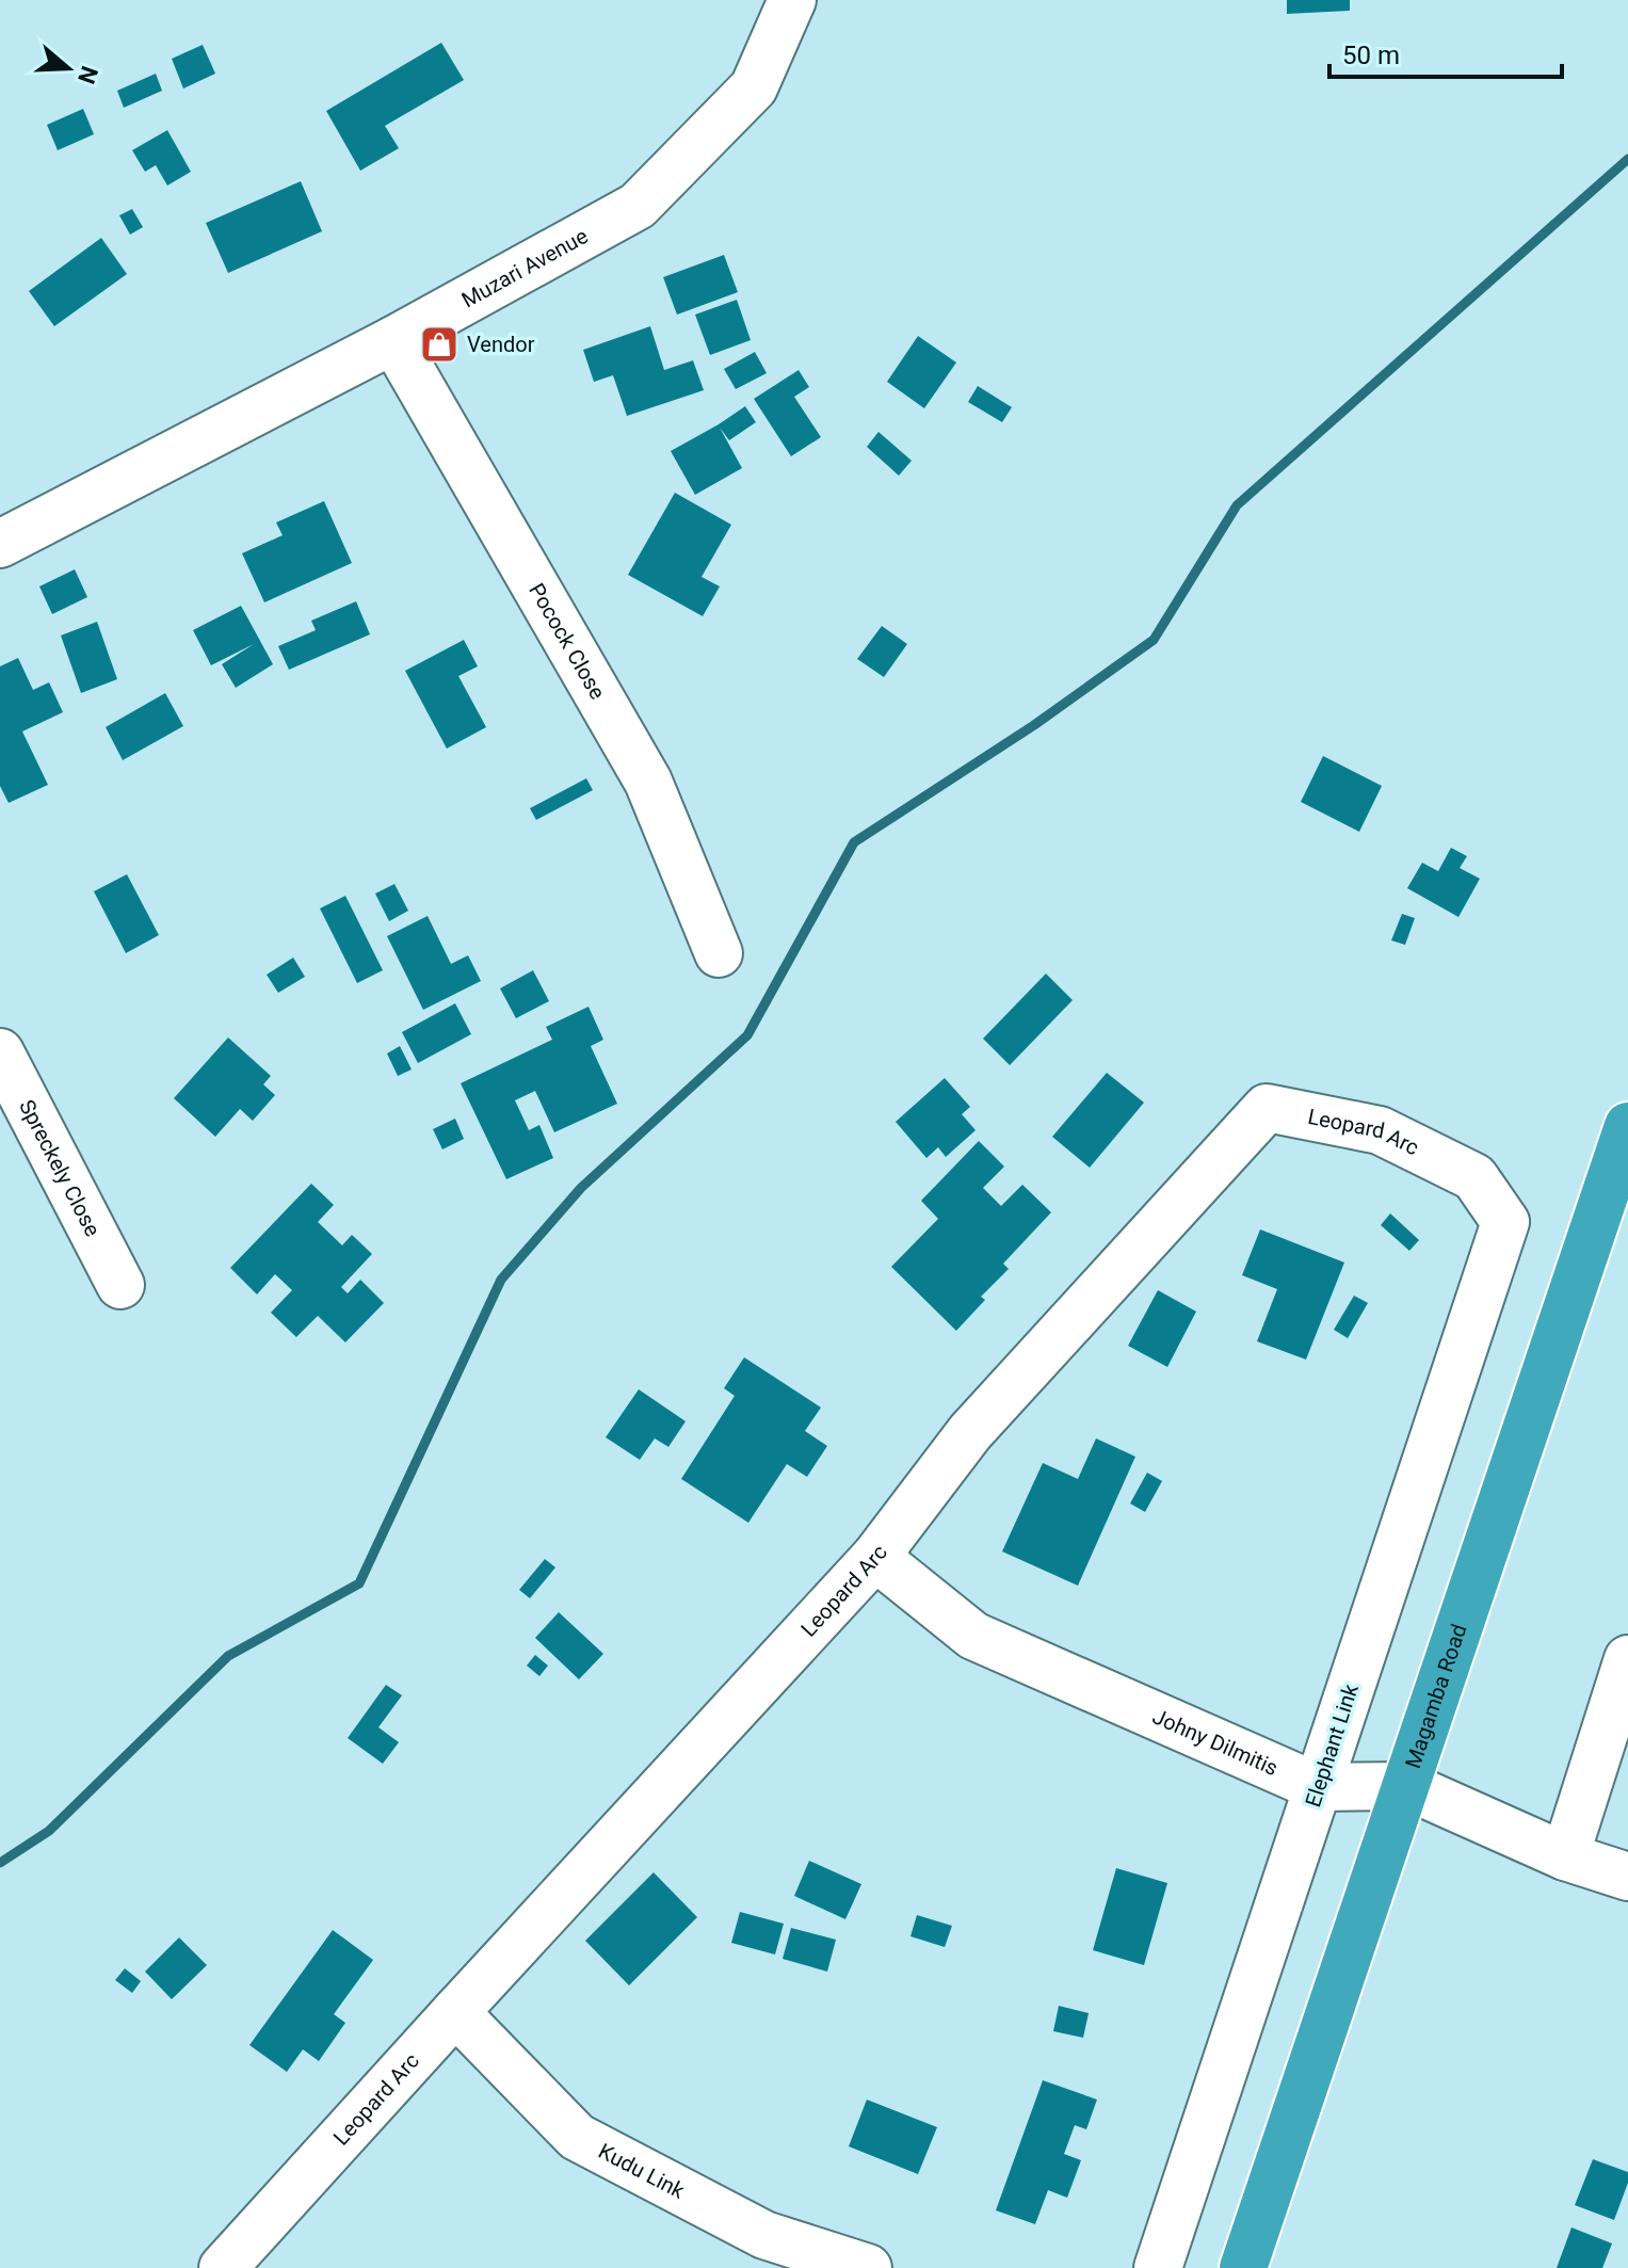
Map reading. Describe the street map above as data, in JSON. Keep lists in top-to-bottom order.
{
  "streets": {
    "highway": ["Magamba Road"],
    "street": [
      "Muzari Avenue",
      "Pocock Close",
      "Leopard Arc",
      "Spreckely Close",
      "Johny Dilmitis",
      "Elephant Link",
      "Kudu Link"
    ]
  },
  "crossings": [
    ["Muzari Avenue", "Pocock Close"],
    ["Leopard Arc", "Johny Dilmitis"],
    ["Leopard Arc", "Elephant Link"],
    ["Leopard Arc", "Kudu Link"],
    ["Magamba Road", "Johny Dilmitis"],
    ["Johny Dilmitis", "Elephant Link"]
  ],
  "places": {
    "shop": ["Vendor"]
  },
  "scale_bar": "50 m",
  "north": "right"
}
